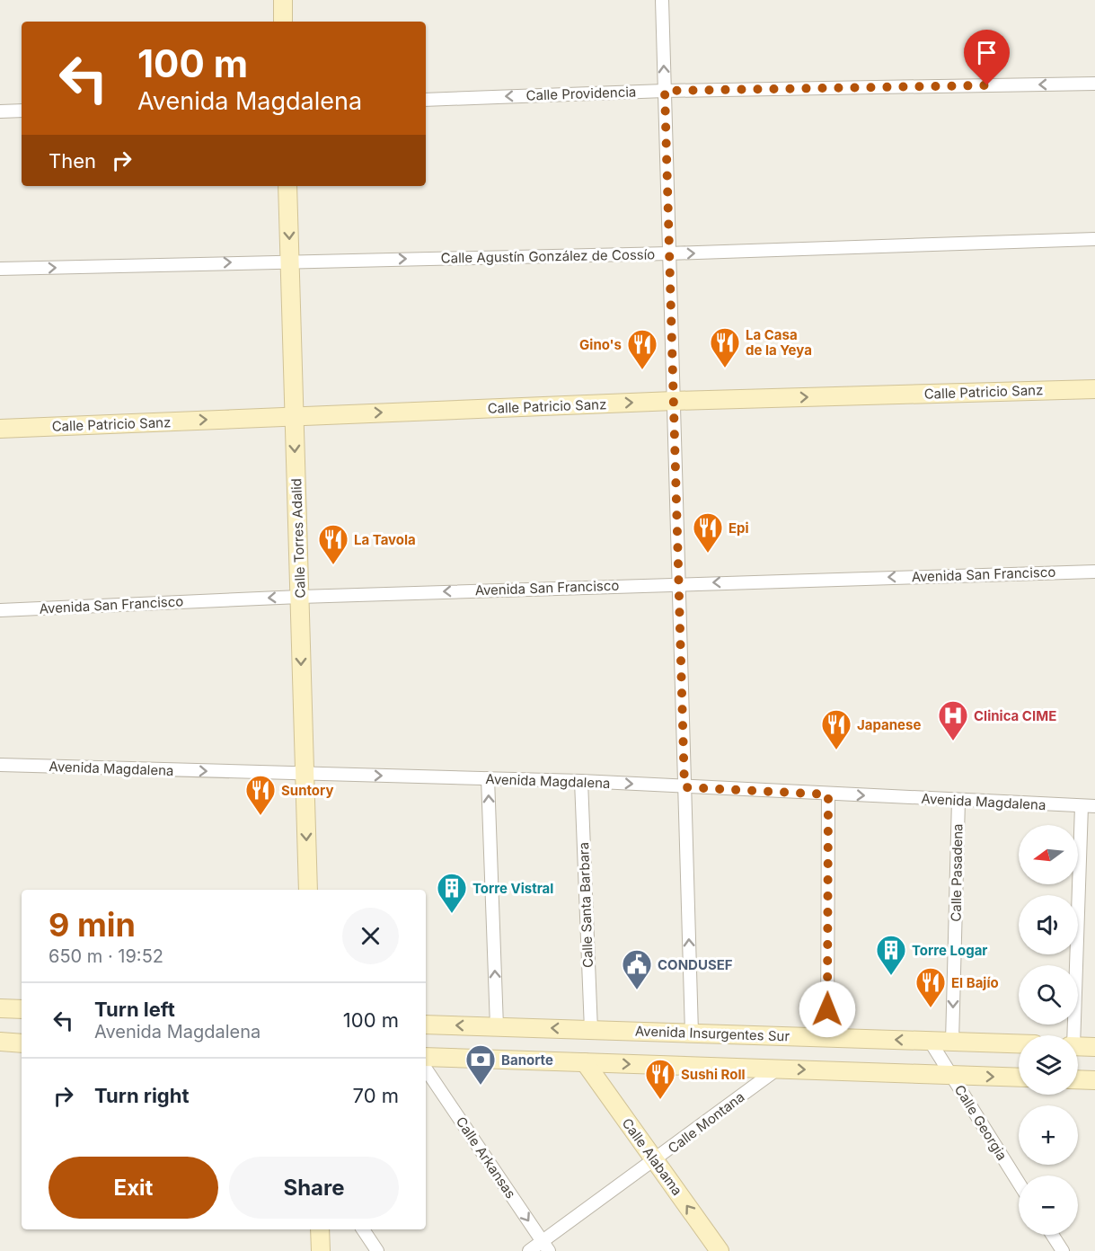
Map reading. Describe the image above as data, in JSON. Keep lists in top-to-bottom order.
{
  "streets": {
    "street": [
      "Calle Providencia",
      "Calle Agustín González de Cossío",
      "Calle Patricio Sanz",
      "Calle Torres Adalid",
      "Avenida San Francisco",
      "Avenida Magdalena",
      "Calle Pasadena",
      "Calle Santa Barbara",
      "Avenida Insurgentes Sur",
      "Calle Montana",
      "Calle Georgia",
      "Calle Alabama",
      "Calle Arkansas"
    ]
  },
  "crossings": [
    ["Calle Agustín González de Cossío", "Calle Torres Adalid"],
    ["Calle Patricio Sanz", "Calle Torres Adalid"],
    ["Calle Torres Adalid", "Avenida San Francisco"],
    ["Calle Torres Adalid", "Avenida Magdalena"],
    ["Avenida Magdalena", "Calle Pasadena"],
    ["Avenida Magdalena", "Calle Santa Barbara"],
    ["Calle Pasadena", "Avenida Insurgentes Sur"],
    ["Calle Santa Barbara", "Avenida Insurgentes Sur"],
    ["Calle Montana", "Calle Alabama"],
    ["Calle Montana", "Calle Arkansas"]
  ],
  "one_way": [
    "Calle Providencia",
    "Calle Agustín González de Cossío",
    "Calle Patricio Sanz",
    "Calle Torres Adalid",
    "Avenida San Francisco",
    "Avenida Magdalena",
    "Calle Pasadena",
    "Calle Alabama",
    "Calle Arkansas"
  ],
  "places": {
    "restaurant": [
      "La Casa de la Yeya",
      "Gino's",
      "Epi",
      "La Tavola",
      "Japanese",
      "Suntory",
      "El Bajío",
      "Sushi Roll"
    ],
    "hospital": ["Clinica CIME"],
    "building": ["Torre Vistral", "Torre Logar"],
    "public building": ["CONDUSEF"],
    "bank": ["Banorte"]
  },
  "north": "left",
  "page": {
    "turn": ["100 m", "Avenida Magdalena"],
    "then": "Then",
    "map_buttons": ["+", "−"],
    "heading": ["9 min", "650 m · 19:52"],
    "list": [
      {
        "name": "Turn left",
        "note": "Avenida Magdalena",
        "value": "100 m"
      },
      {
        "name": "Turn right",
        "value": "70 m"
      }
    ],
    "buttons": ["Exit", "Share"]
  }
}
